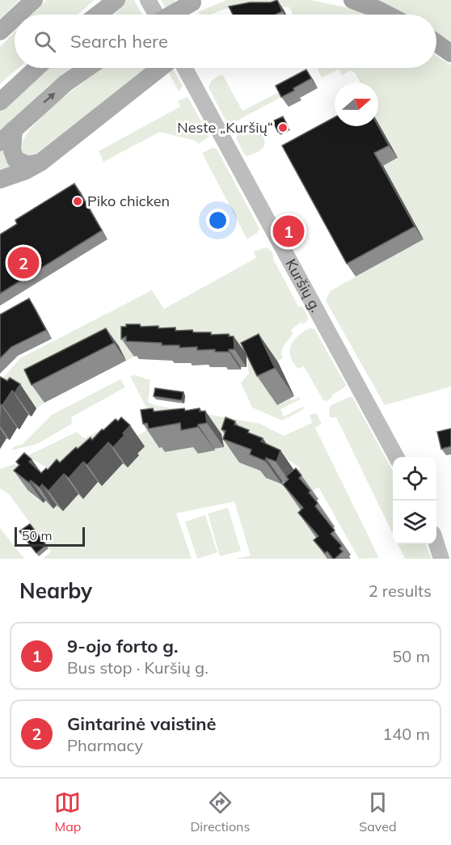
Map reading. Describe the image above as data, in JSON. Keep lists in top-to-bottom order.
{
  "streets": {
    "main road": ["Kuršių g."]
  },
  "places": ["Neste „Kuršių“", "Piko chicken"],
  "scale_bar": "50 m",
  "north": "right",
  "page": {
    "search": "Search here",
    "pins": ["1", "2"],
    "scale": "50 m",
    "heading": ["Nearby", "2 results"],
    "list": [
      {
        "mark": "1",
        "name": "9-ojo forto g.",
        "note": "Bus stop · Kuršių g.",
        "value": "50 m"
      },
      {
        "mark": "2",
        "name": "Gintarinė vaistinė",
        "note": "Pharmacy",
        "value": "140 m"
      }
    ],
    "nav": ["Map", "Directions", "Saved"]
  }
}
